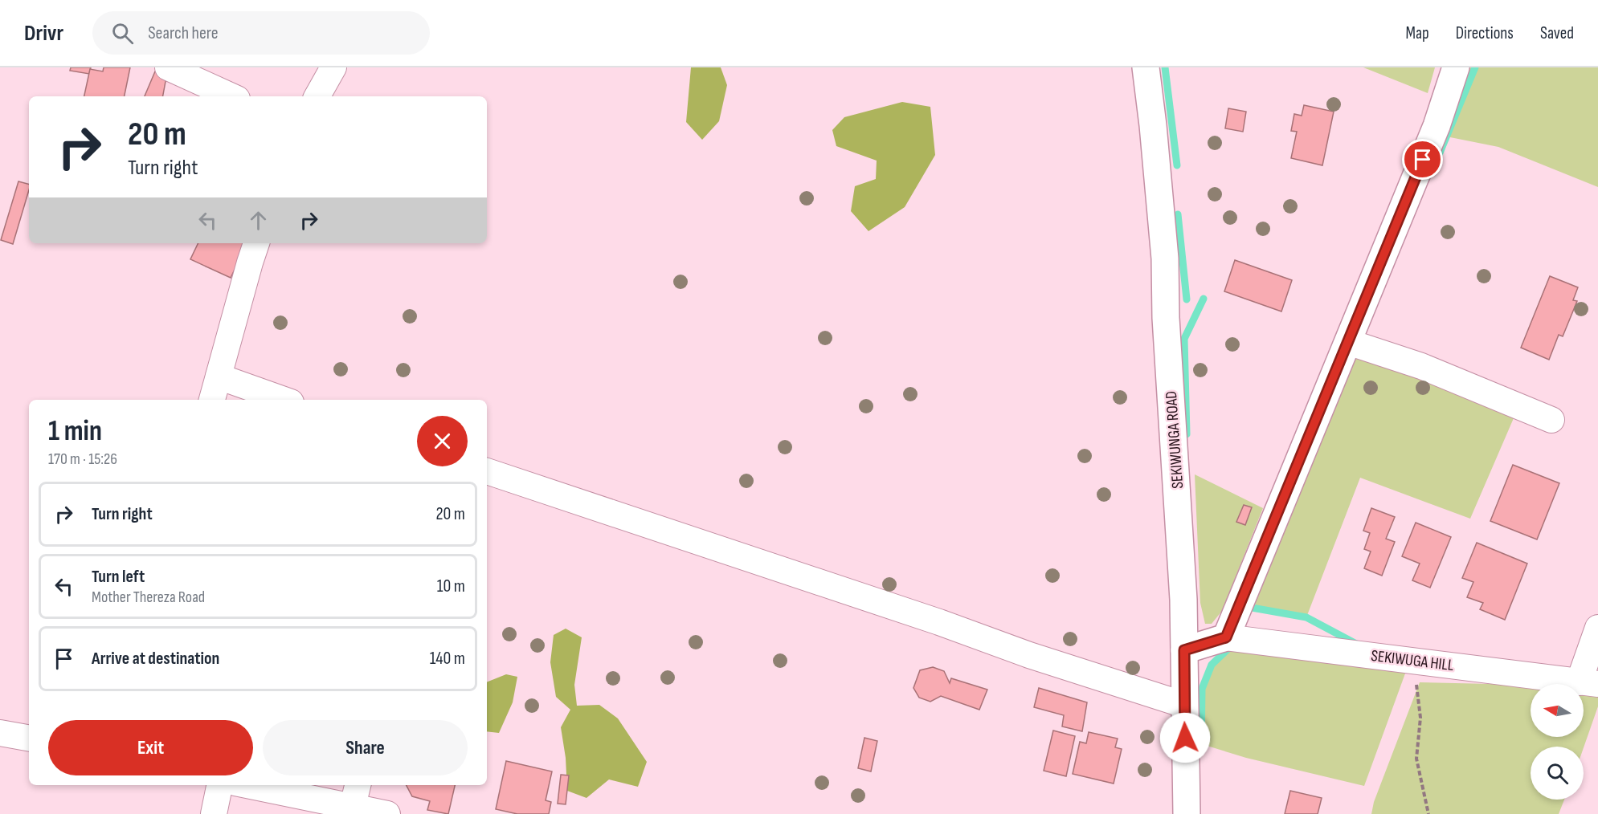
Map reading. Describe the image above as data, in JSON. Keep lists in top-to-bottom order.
{
  "streets": {
    "main road": ["SEKIWUNGA ROAD"],
    "street": ["SEKIWUGA HILL"]
  },
  "north": "left",
  "page": {
    "header": "Drivr",
    "search": "Search here",
    "nav": ["Map", "Directions", "Saved"],
    "turn": ["20 m", "Turn right"],
    "heading": ["1 min", "170 m · 15:26"],
    "list": [
      {
        "name": "Turn right",
        "value": "20 m"
      },
      {
        "name": "Turn left",
        "note": "Mother Thereza Road",
        "value": "10 m"
      },
      {
        "name": "Arrive at destination",
        "value": "140 m"
      }
    ],
    "buttons": ["Exit", "Share"]
  }
}
